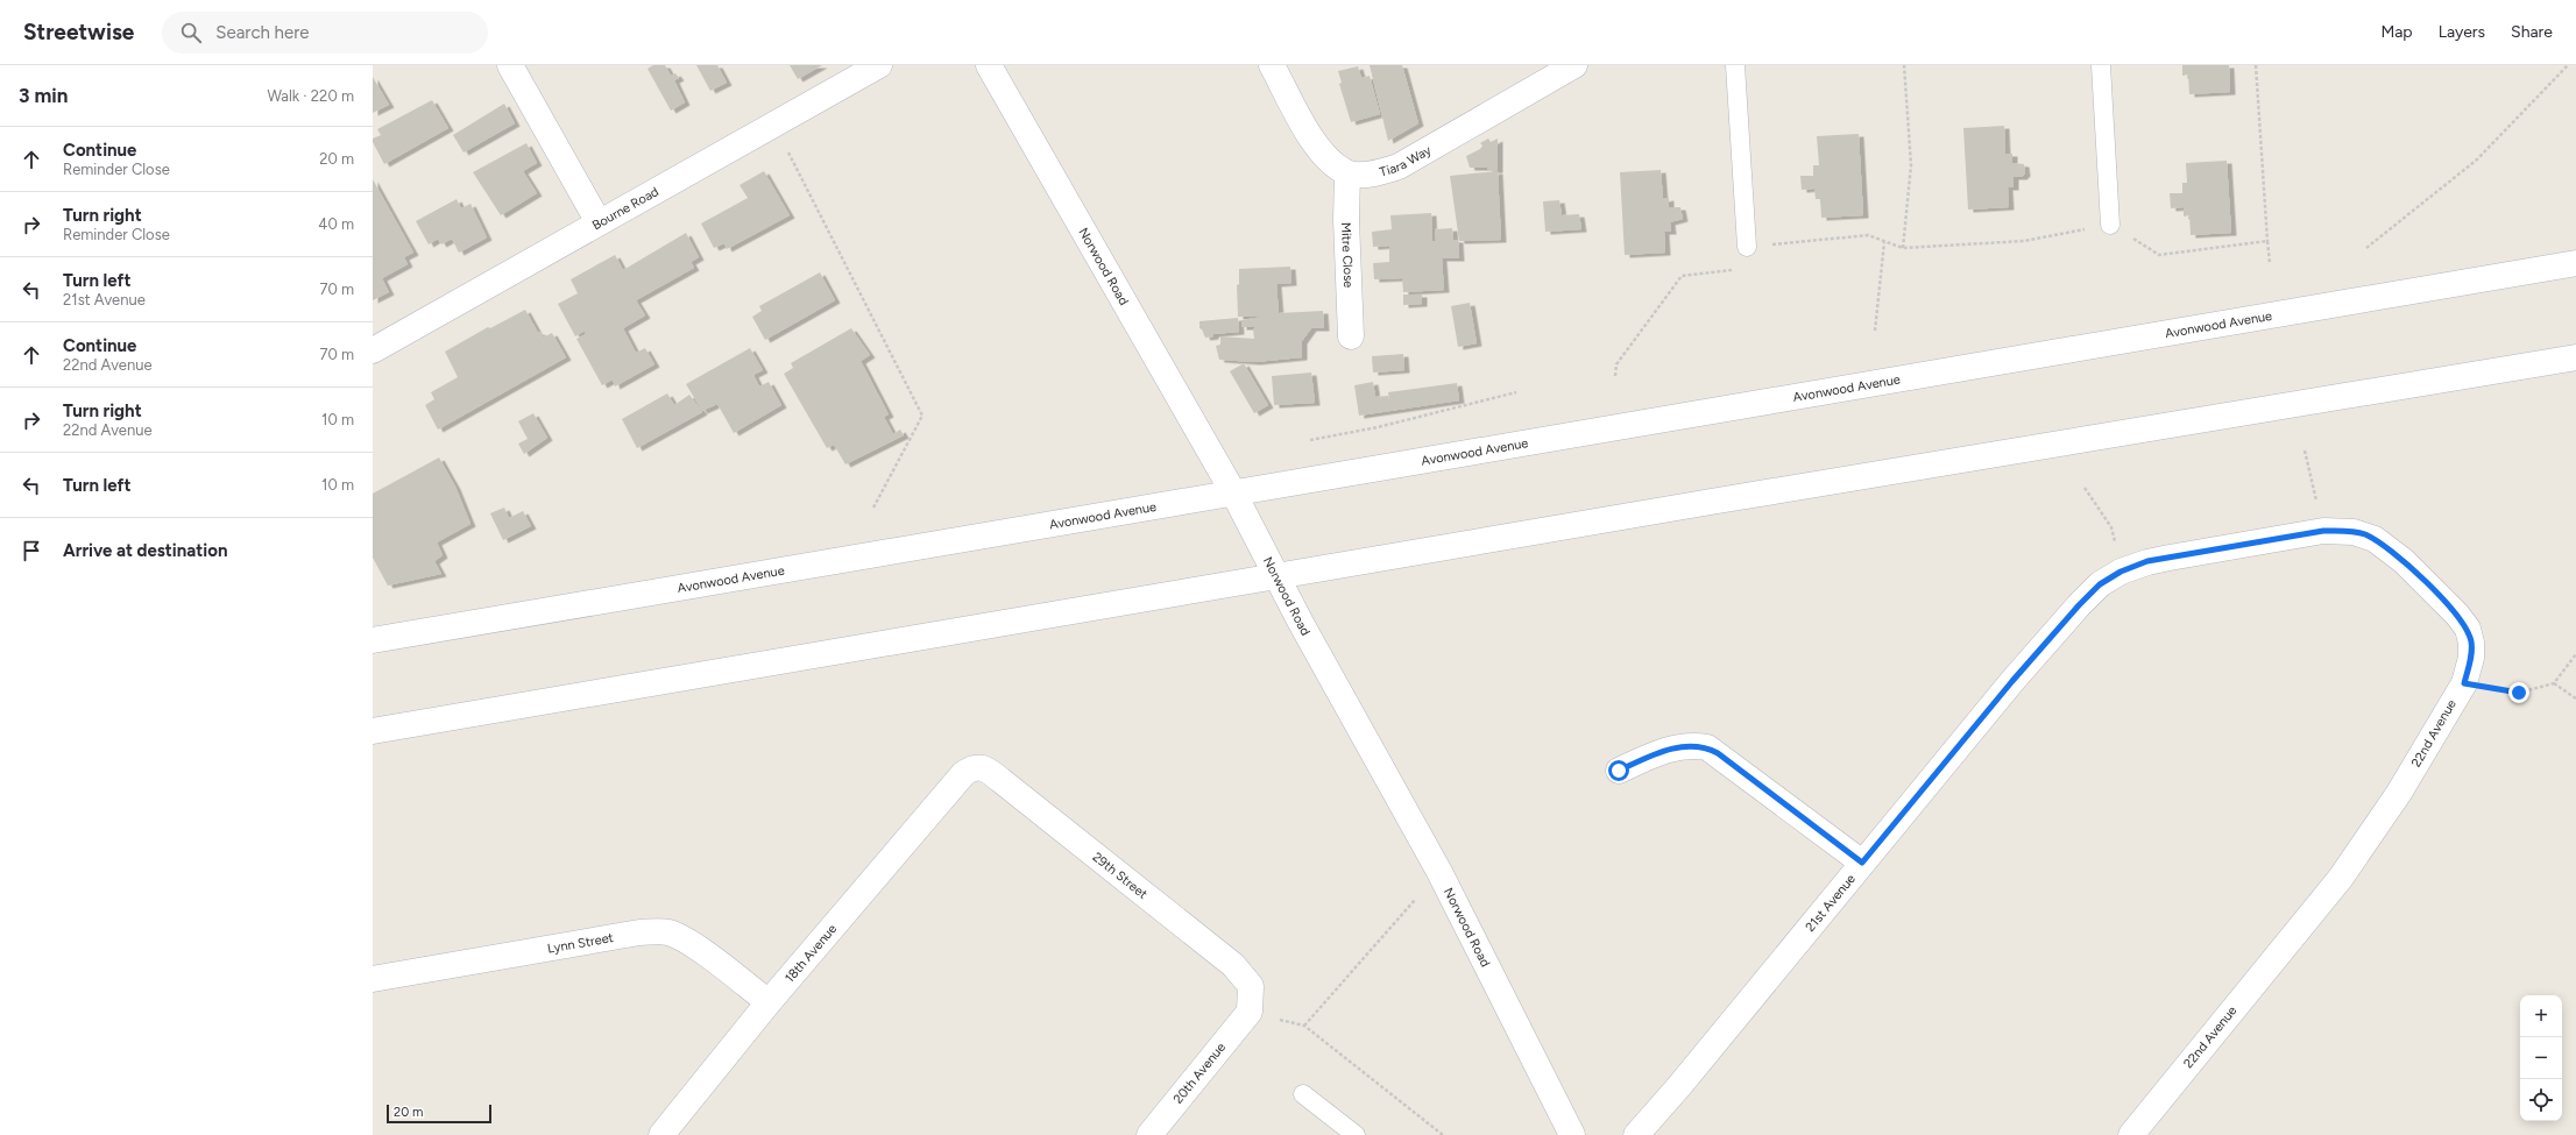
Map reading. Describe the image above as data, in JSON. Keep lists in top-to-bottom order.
{
  "streets": {
    "street": [
      "Tiara Way",
      "Bourne Road",
      "Mitre Close",
      "Norwood Road",
      "Avonwood Avenue",
      "22nd Avenue",
      "29th Street",
      "21st Avenue",
      "Lynn Street",
      "18th Avenue",
      "20th Avenue"
    ]
  },
  "crossings": [
    ["Tiara Way", "Mitre Close"],
    ["Norwood Road", "Avonwood Avenue"],
    ["22nd Avenue", "21st Avenue"],
    ["29th Street", "18th Avenue"],
    ["29th Street", "20th Avenue"],
    ["Lynn Street", "18th Avenue"]
  ],
  "scale_bar": "20 m",
  "page": {
    "header": "Streetwise",
    "search": "Search here",
    "nav": ["Map", "Layers", "Share"],
    "heading": ["3 min", "Walk · 220 m"],
    "list": [
      ["Continue", "Reminder Close", "20 m"],
      ["Turn right", "Reminder Close", "40 m"],
      ["Turn left", "21st Avenue", "70 m"],
      ["Continue", "22nd Avenue", "70 m"],
      ["Turn right", "22nd Avenue", "10 m"],
      ["Turn left", "10 m"],
      "Arrive at destination"
    ],
    "map_buttons": ["+", "−"],
    "scale": "20 m"
  }
}
